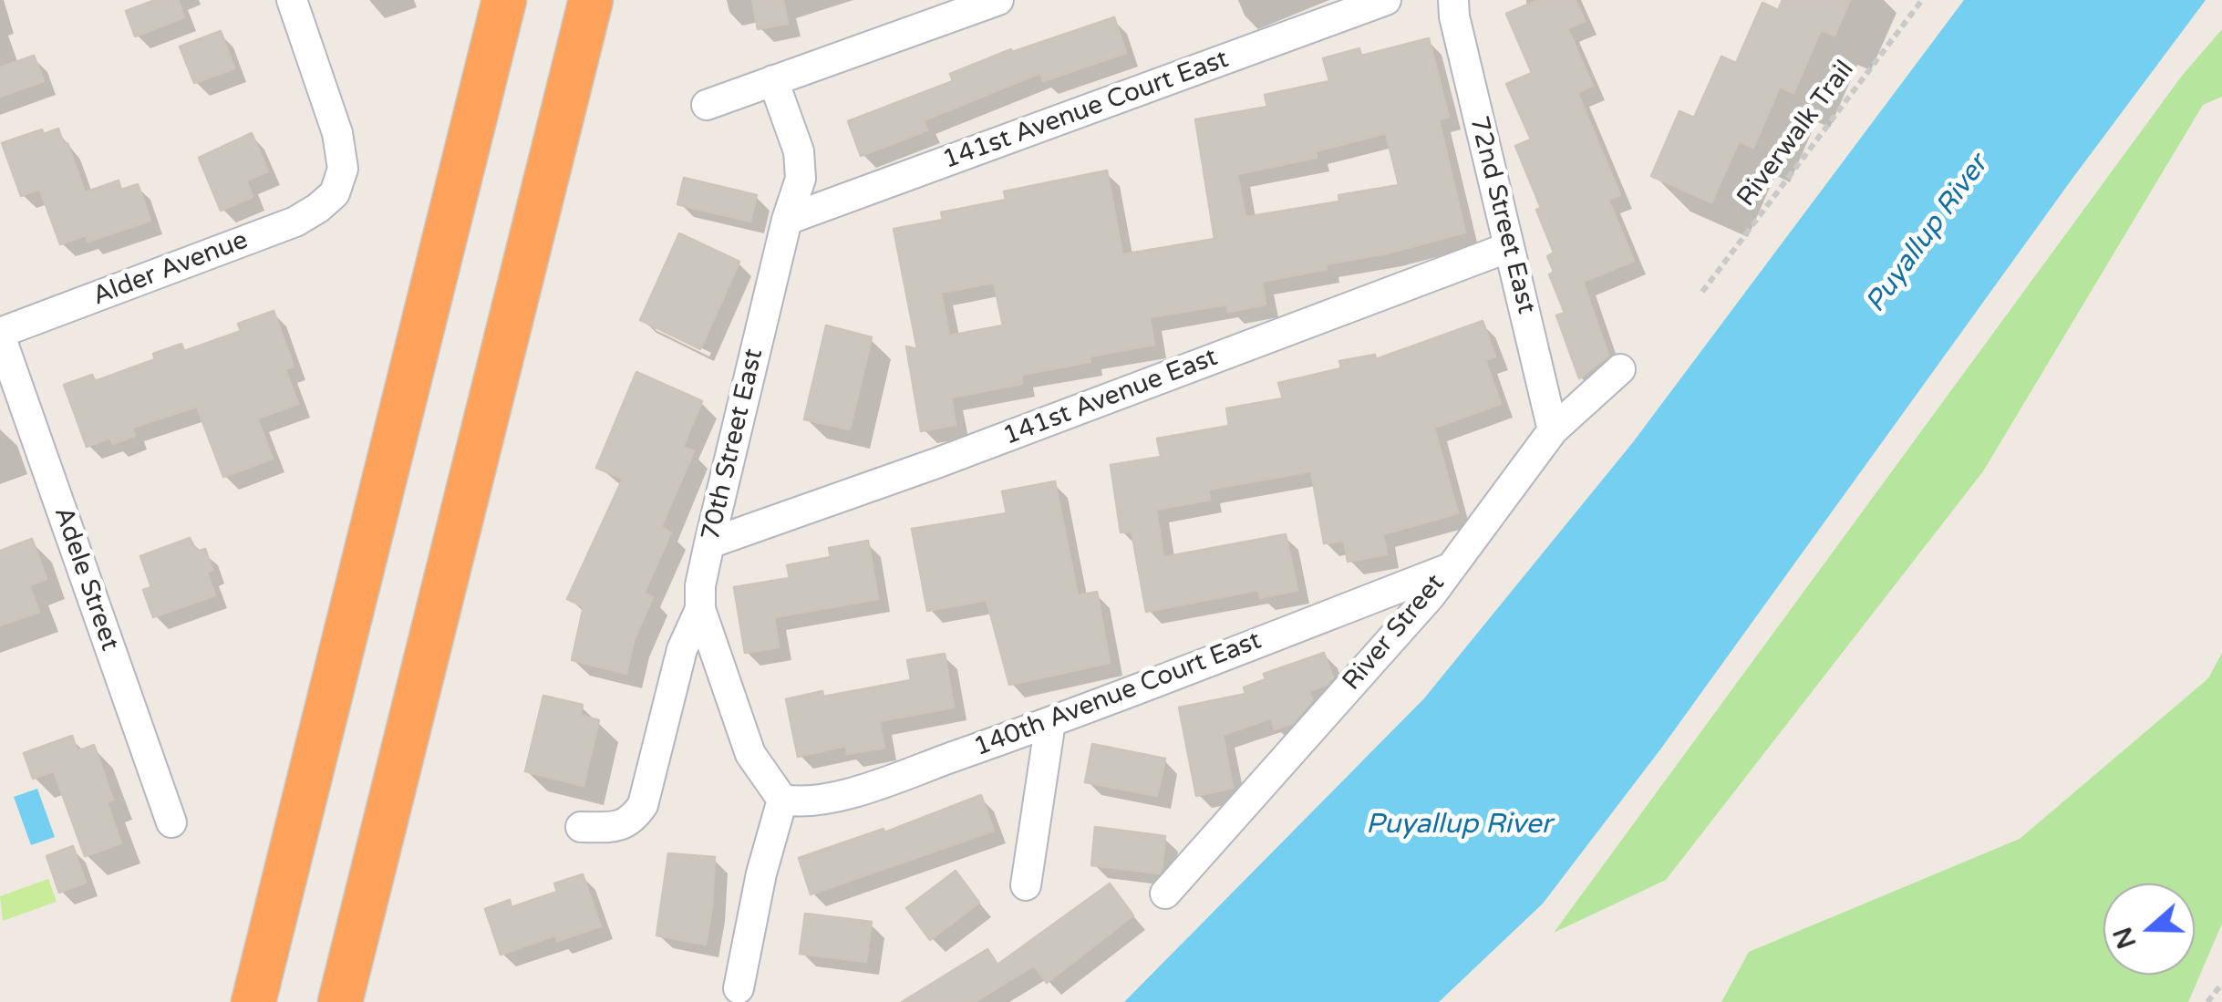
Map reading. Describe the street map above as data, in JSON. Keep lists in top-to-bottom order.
{
  "streets": {
    "street": [
      "141st Avenue Court East",
      "72nd Street East",
      "Alder Avenue",
      "141st Avenue East",
      "70th Street East",
      "Adele Street",
      "River Street",
      "140th Avenue Court East"
    ],
    "path": ["Riverwalk Trail"]
  },
  "crossings": [
    ["141st Avenue Court East", "70th Street East"],
    ["72nd Street East", "141st Avenue East"],
    ["72nd Street East", "River Street"],
    ["Alder Avenue", "Adele Street"],
    ["141st Avenue East", "70th Street East"],
    ["70th Street East", "140th Avenue Court East"],
    ["River Street", "140th Avenue Court East"]
  ],
  "water": ["Puyallup River"],
  "north": "left"
}
